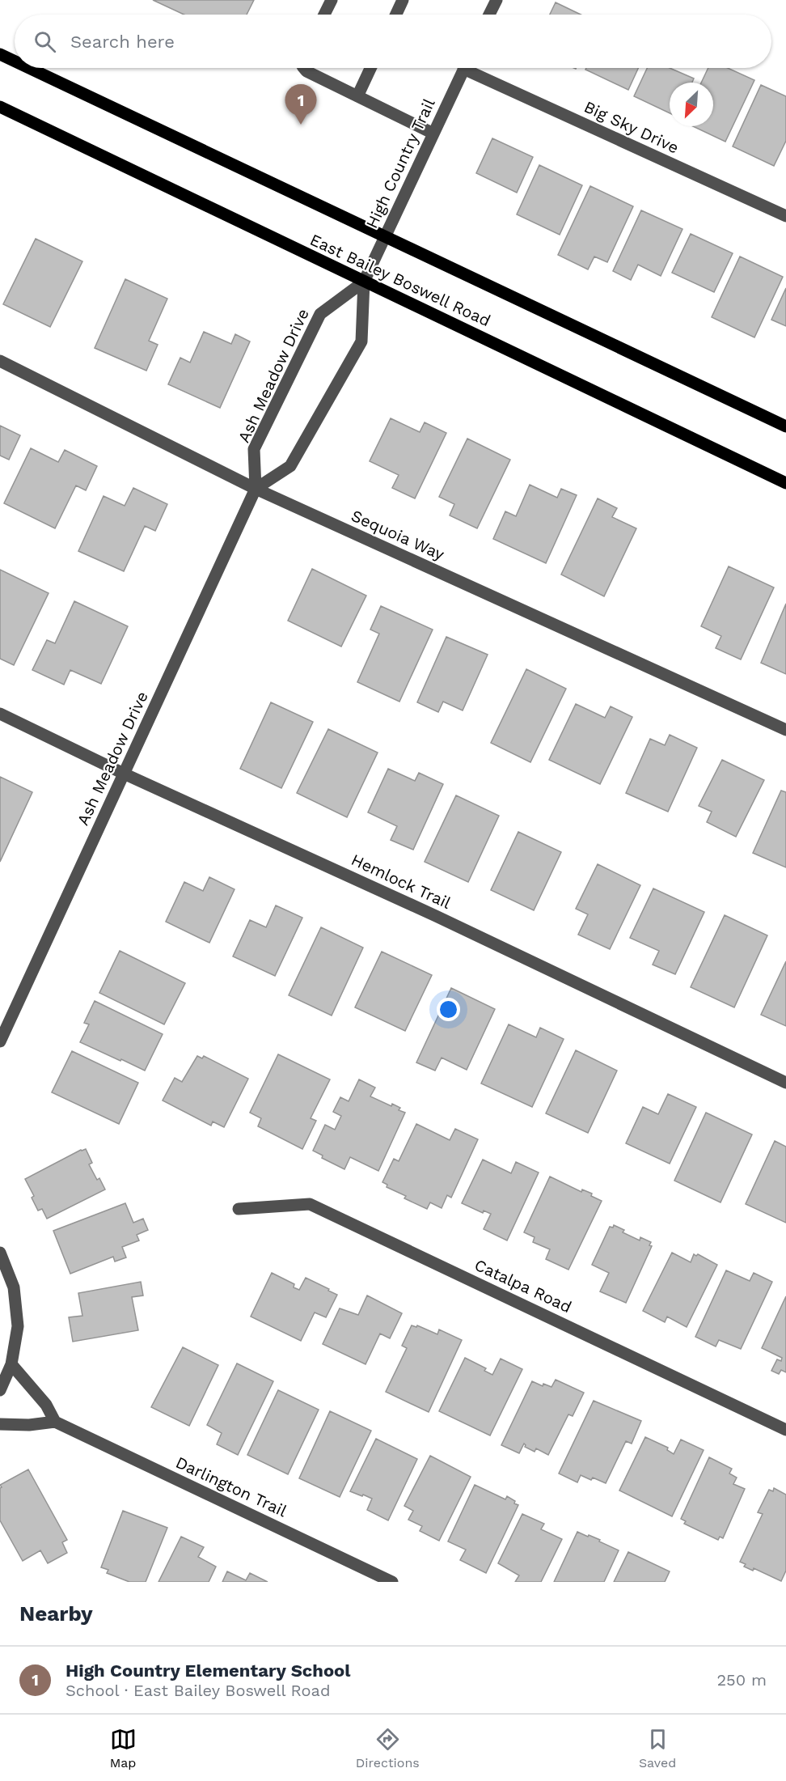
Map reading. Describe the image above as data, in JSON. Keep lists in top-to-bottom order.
{
  "streets": {
    "main road": ["East Bailey Boswell Road"],
    "street": [
      "Big Sky Drive",
      "High Country Trail",
      "Ash Meadow Drive",
      "Sequoia Way",
      "Hemlock Trail",
      "Catalpa Road",
      "Darlington Trail"
    ]
  },
  "crossings": [
    ["High Country Trail", "East Bailey Boswell Road"],
    ["High Country Trail", "Ash Meadow Drive"],
    ["East Bailey Boswell Road", "Ash Meadow Drive"],
    ["Ash Meadow Drive", "Sequoia Way"],
    ["Ash Meadow Drive", "Hemlock Trail"]
  ],
  "north": "bottom left",
  "page": {
    "search": "Search here",
    "pins": "1",
    "heading": "Nearby",
    "list": [
      {
        "mark": "1",
        "name": "High Country Elementary School",
        "note": "School · East Bailey Boswell Road",
        "value": "250 m"
      }
    ],
    "nav": ["Map", "Directions", "Saved"]
  }
}
